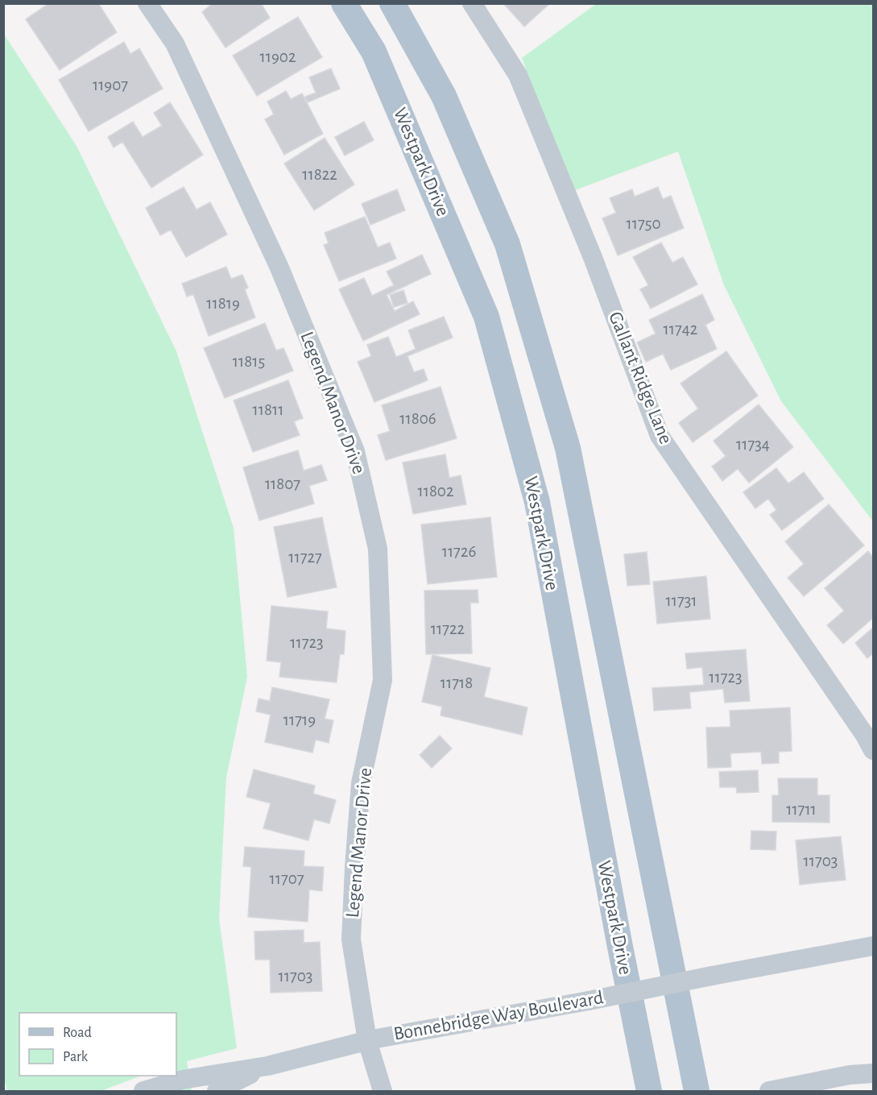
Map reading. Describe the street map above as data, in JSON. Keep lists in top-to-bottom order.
{
  "streets": {
    "main road": ["Westpark Drive"],
    "street": ["Gallant Ridge Lane", "Legend Manor Drive", "Bonnebridge Way Boulevard"]
  },
  "crossings": [
    ["Legend Manor Drive", "Bonnebridge Way Boulevard"]
  ],
  "house_numbers": [
    "11902",
    "11907",
    "11822",
    "11750",
    "11819",
    "11742",
    "11815",
    "11811",
    "11806",
    "11734",
    "11807",
    "11802",
    "11726",
    "11727",
    "11731",
    "11722",
    "11723",
    "11723",
    "11718",
    "11719",
    "11711",
    "11703",
    "11707",
    "11703"
  ],
  "legend": ["Road", "Park"]
}
